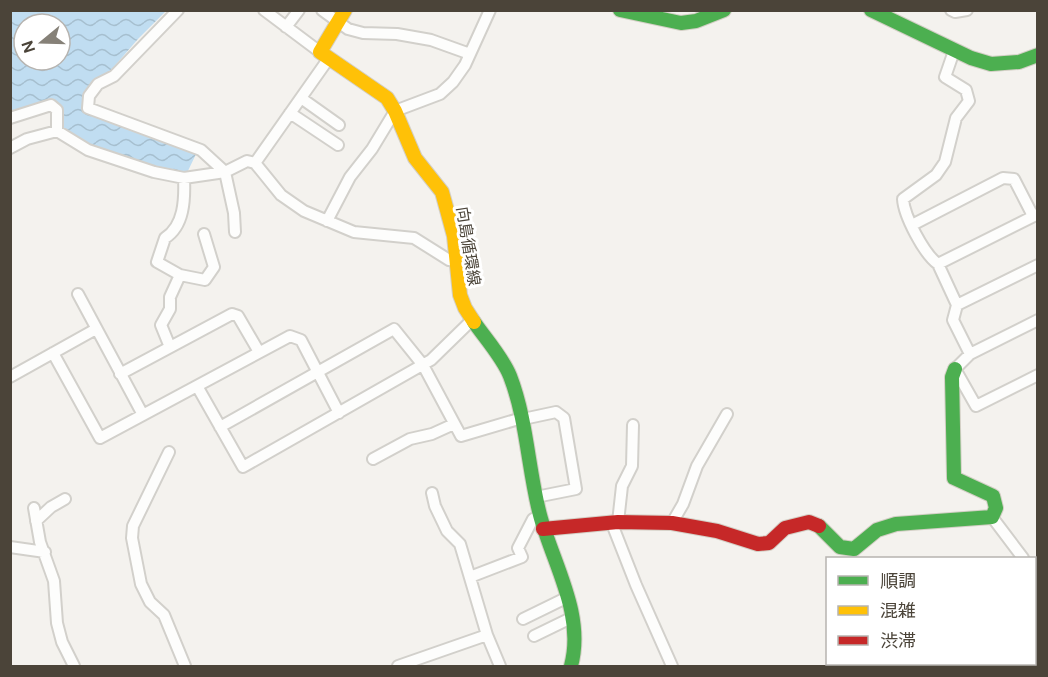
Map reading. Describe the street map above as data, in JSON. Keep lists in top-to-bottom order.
{
  "streets": {
    "main road": ["向島循環線"]
  },
  "legend": ["順調", "混雑", "渋滞"],
  "north": "left"
}
